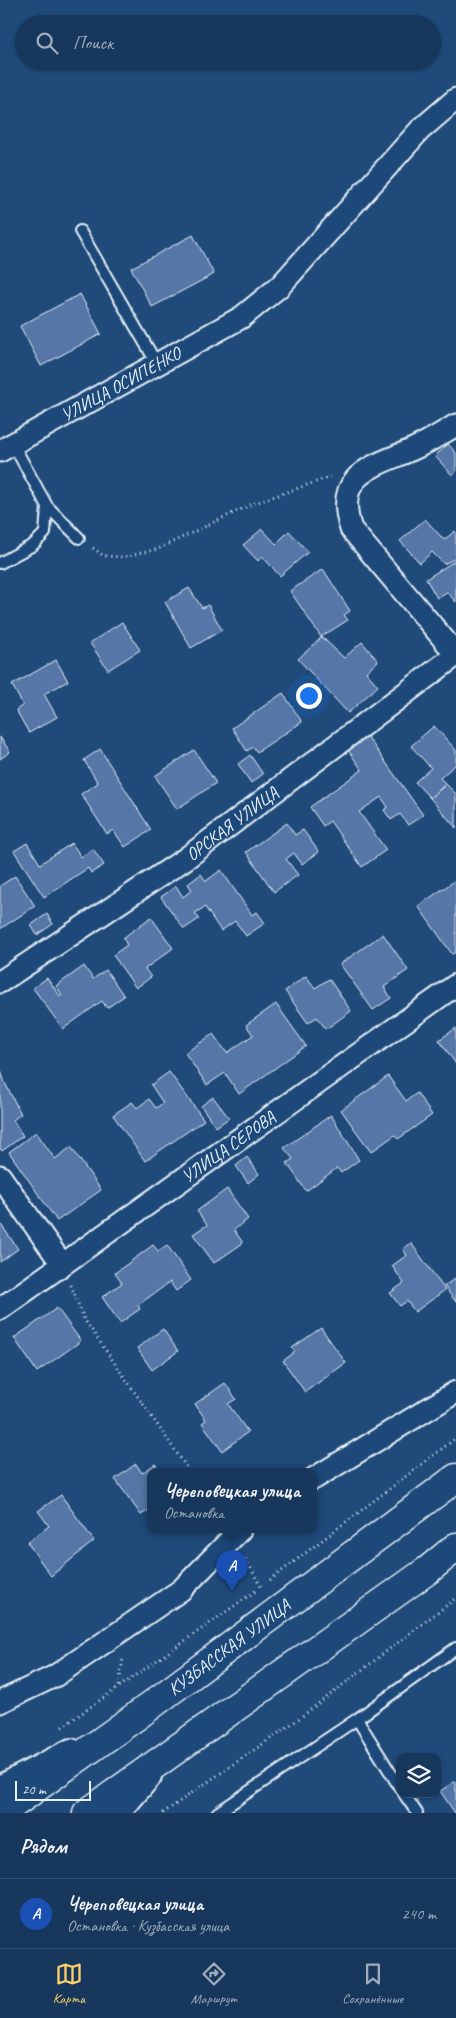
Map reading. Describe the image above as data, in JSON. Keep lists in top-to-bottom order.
{
  "streets": {
    "main road": ["КУЗБАССКАЯ УЛИЦА"],
    "street": ["УЛИЦА ОСИПЕНКО", "ОРСКАЯ УЛИЦА", "УЛИЦА СЕРОВА"]
  },
  "scale_bar": "20 m",
  "page": {
    "search": "Поиск",
    "popup": ["Череповецкая улица", "Остановка"],
    "pins": "A",
    "scale": "20 m",
    "heading": "Рядом",
    "list": [
      {
        "mark": "A",
        "name": "Череповецкая улица",
        "note": "Остановка · Кузбасская улица",
        "value": "240 m"
      }
    ],
    "nav": ["Карта", "Маршрут", "Сохранённые"]
  }
}
